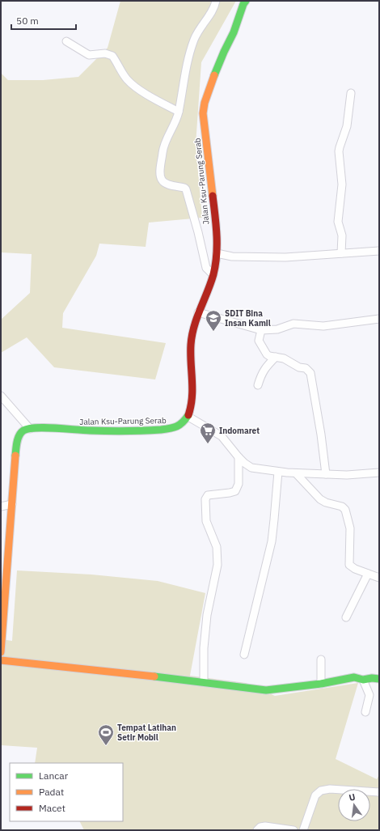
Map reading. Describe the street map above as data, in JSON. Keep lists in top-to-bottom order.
{
  "streets": {
    "street": ["Jalan Ksu-Parung Serab"]
  },
  "places": {
    "school or university": ["SDIT Bina Insan Kamil"],
    "supermarket": ["Indomaret"],
    "sports": ["Tempat Latihan Setir Mobil"]
  },
  "legend": ["Lancar", "Padat", "Macet"],
  "scale_bar": "50 m",
  "north": "top"
}
